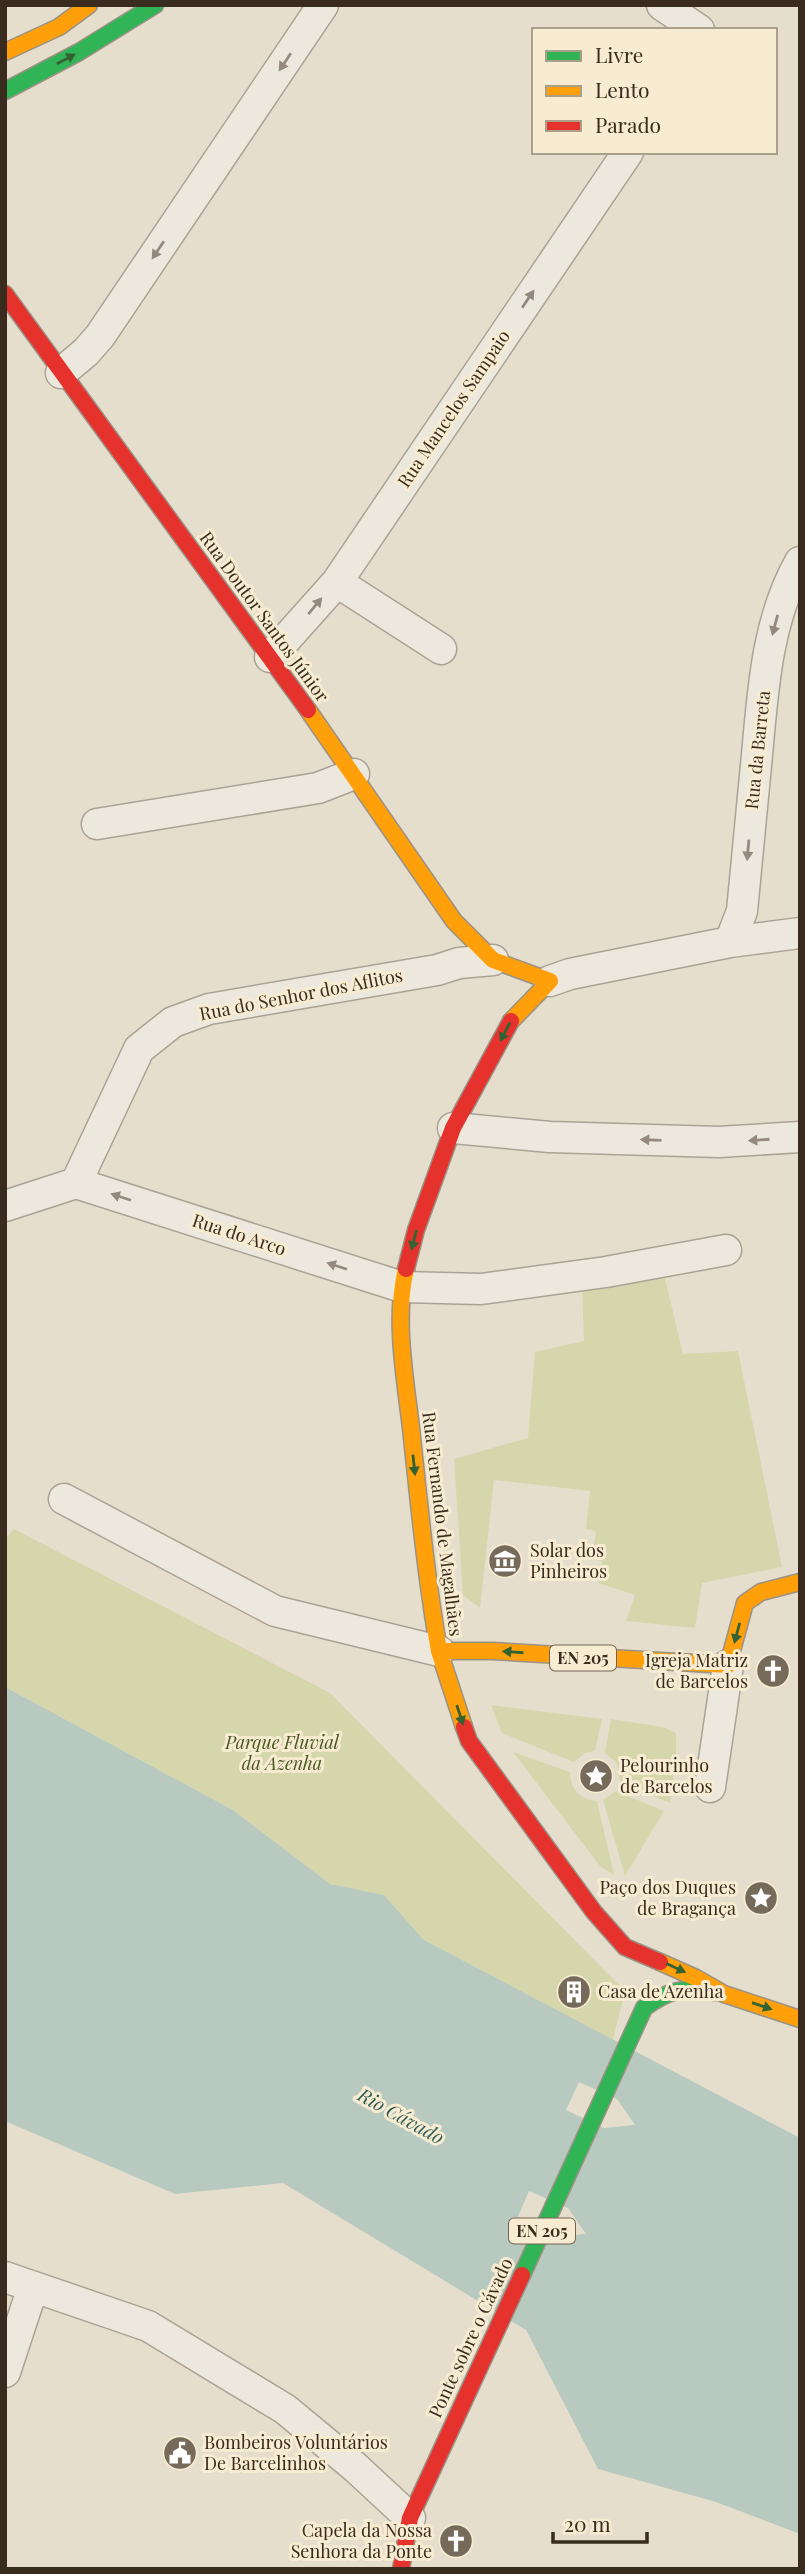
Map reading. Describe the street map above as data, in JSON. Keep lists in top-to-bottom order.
{
  "streets": {
    "street": [
      "Rua Mancelos Sampaio",
      "Rua Doutor Santos Júnior",
      "Rua da Barreta",
      "Rua do Senhor dos Aflitos",
      "Rua do Arco",
      "Rua Fernando de Magalhães",
      "EN 205",
      "Ponte sobre o Cávado"
    ]
  },
  "crossings": [
    ["Rua Mancelos Sampaio", "Rua Doutor Santos Júnior"],
    ["Rua Doutor Santos Júnior", "Rua do Senhor dos Aflitos"],
    ["Rua do Senhor dos Aflitos", "Rua do Arco"],
    ["Rua do Arco", "Rua Fernando de Magalhães"],
    ["Rua Fernando de Magalhães", "EN 205"],
    ["Rua Fernando de Magalhães", "Ponte sobre o Cávado"],
    ["EN 205", "Ponte sobre o Cávado"]
  ],
  "one_way": [
    "Rua Mancelos Sampaio",
    "Rua da Barreta",
    "Rua do Arco",
    "Rua Fernando de Magalhães"
  ],
  "water": ["Rio Cávado"],
  "parks": ["Parque Fluvial da Azenha"],
  "places": {
    "museum": ["Solar dos Pinheiros"],
    "church": ["Igreja Matriz de Barcelos", "Capela da Nossa Senhora da Ponte"],
    "place": ["Pelourinho de Barcelos", "Paço dos Duques de Bragança"],
    "building": ["Casa de Azenha"],
    "public building": ["Bombeiros Voluntários De Barcelinhos"]
  },
  "legend": ["Livre", "Lento", "Parado"],
  "scale_bar": "20 m"
}
